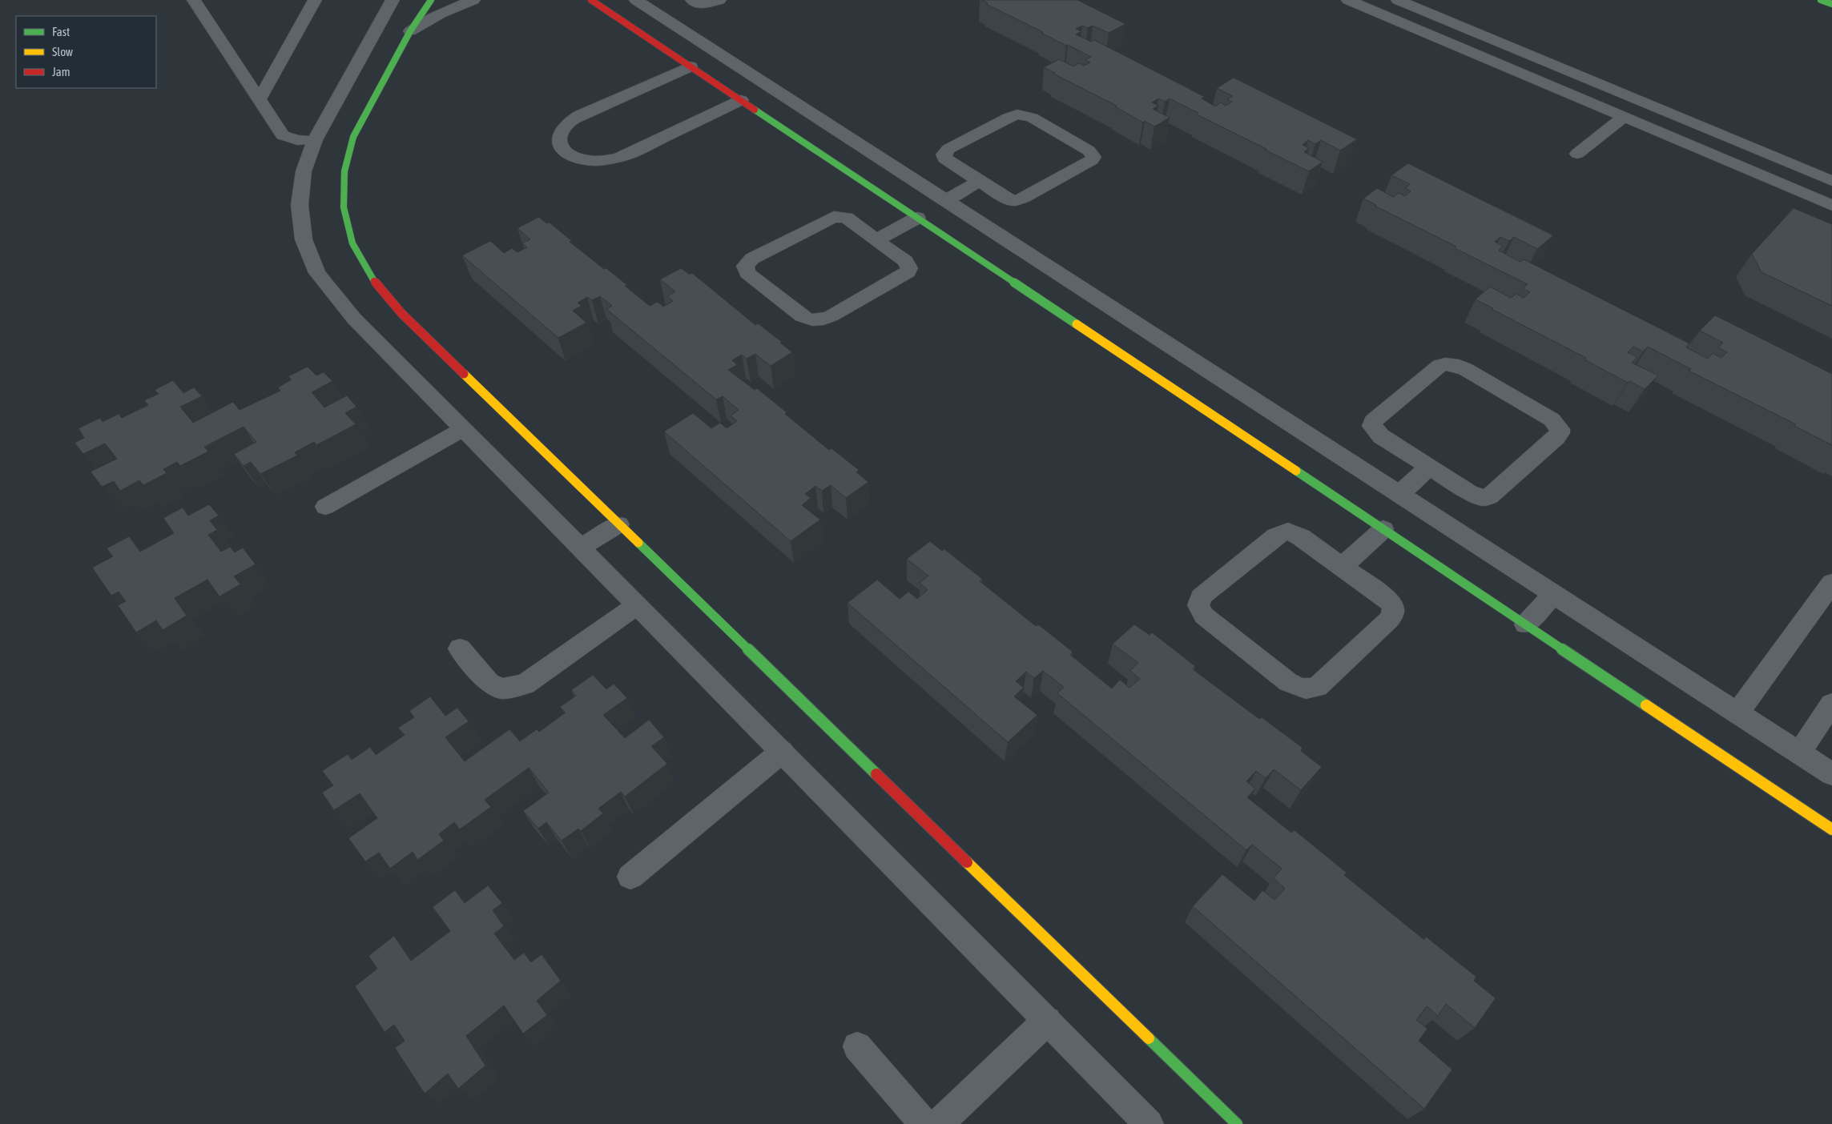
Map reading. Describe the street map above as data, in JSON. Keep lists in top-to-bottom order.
{
  "legend": ["Fast", "Slow", "Jam"]
}
